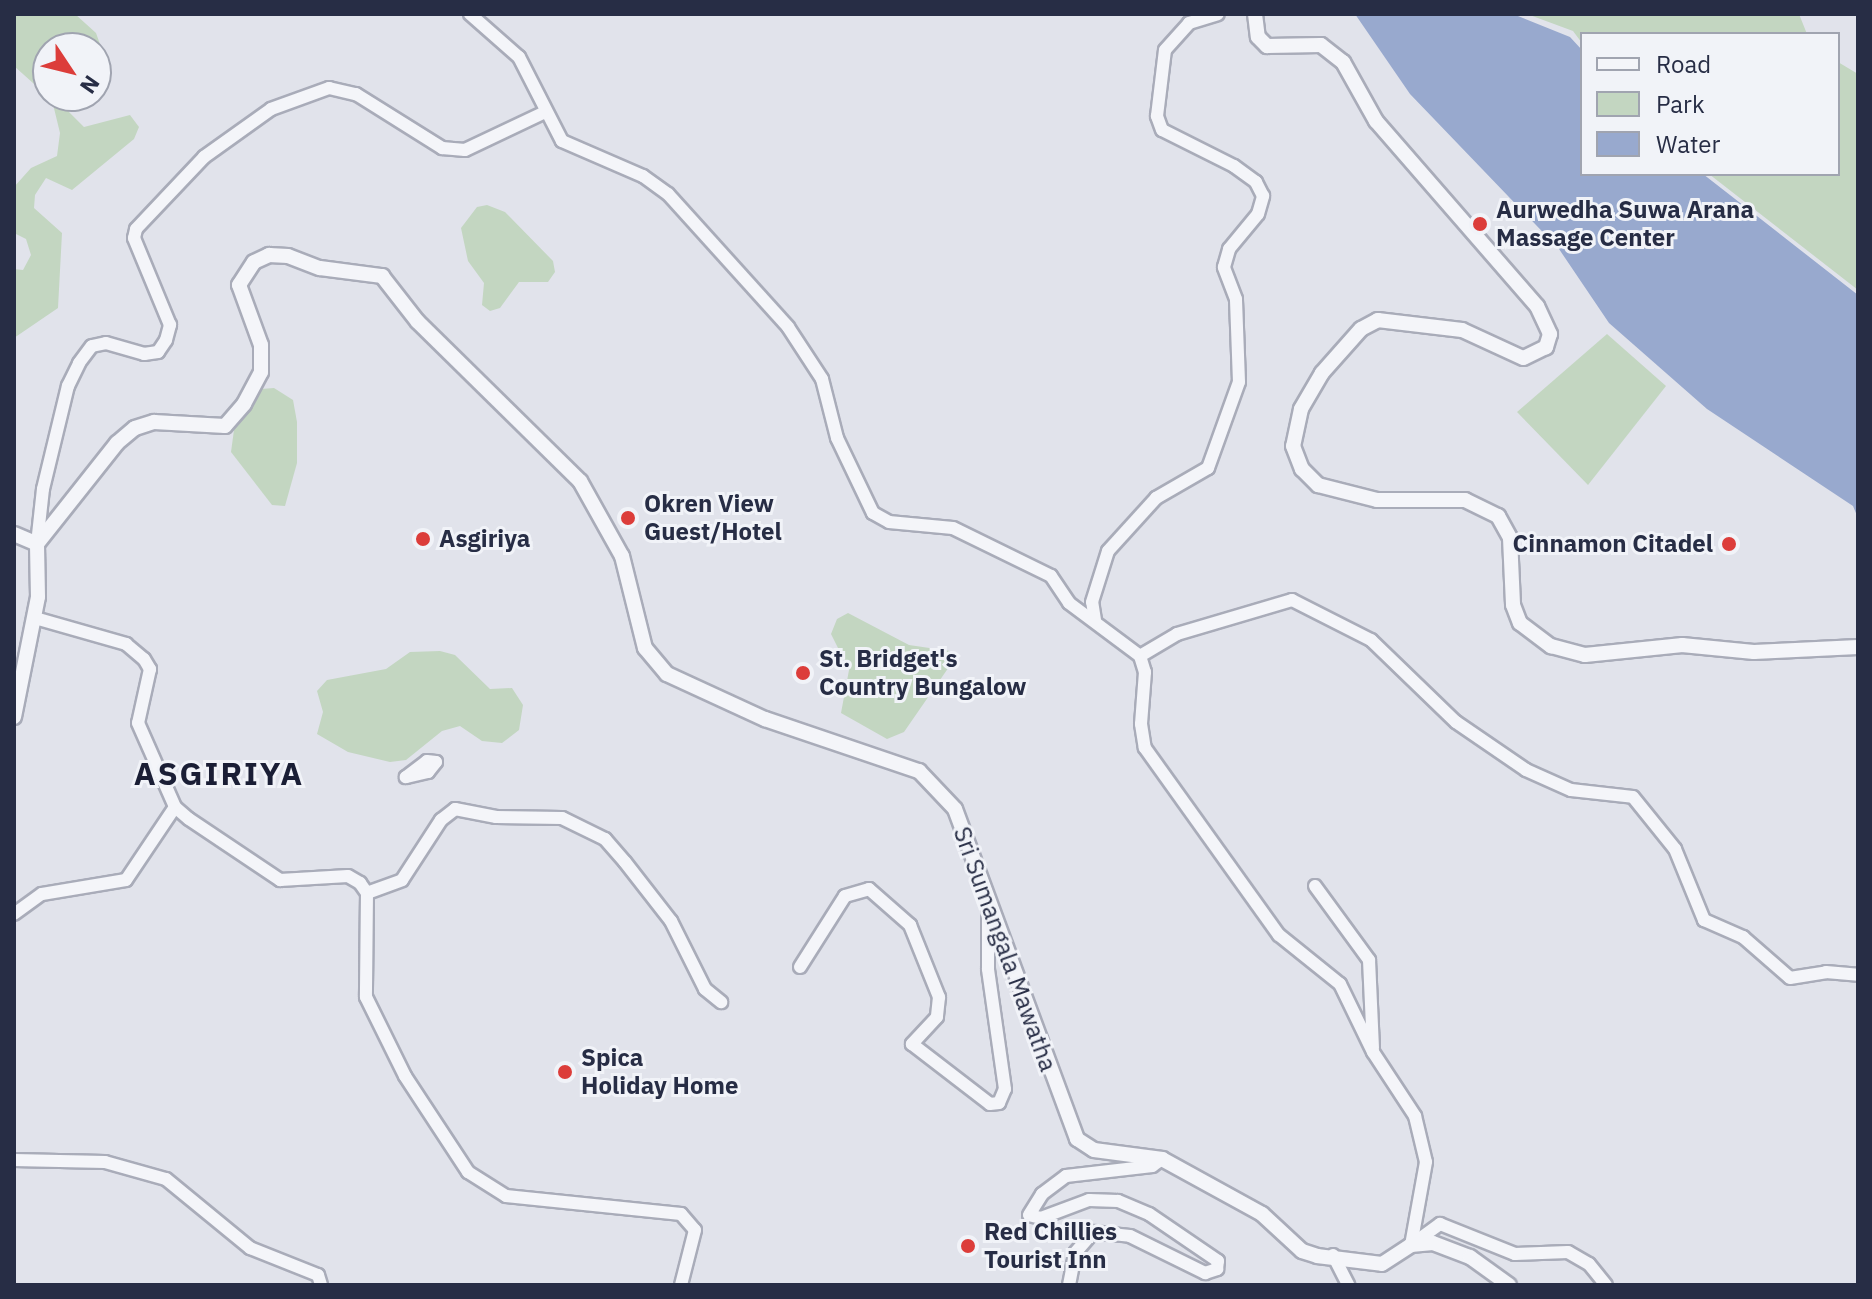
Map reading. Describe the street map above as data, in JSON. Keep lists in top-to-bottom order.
{
  "streets": {
    "street": ["Sri Sumangala Mawatha"]
  },
  "districts": ["ASGIRIYA"],
  "places": [
    "Aurwedha Suwa Arana Massage Center",
    "Okren View Guest/Hotel",
    "Asgiriya",
    "Cinnamon Citadel",
    "St. Bridget's Country Bungalow",
    "Spica Holiday Home",
    "Red Chillies Tourist Inn"
  ],
  "legend": ["Road", "Park", "Water"],
  "north": "bottom right"
}
